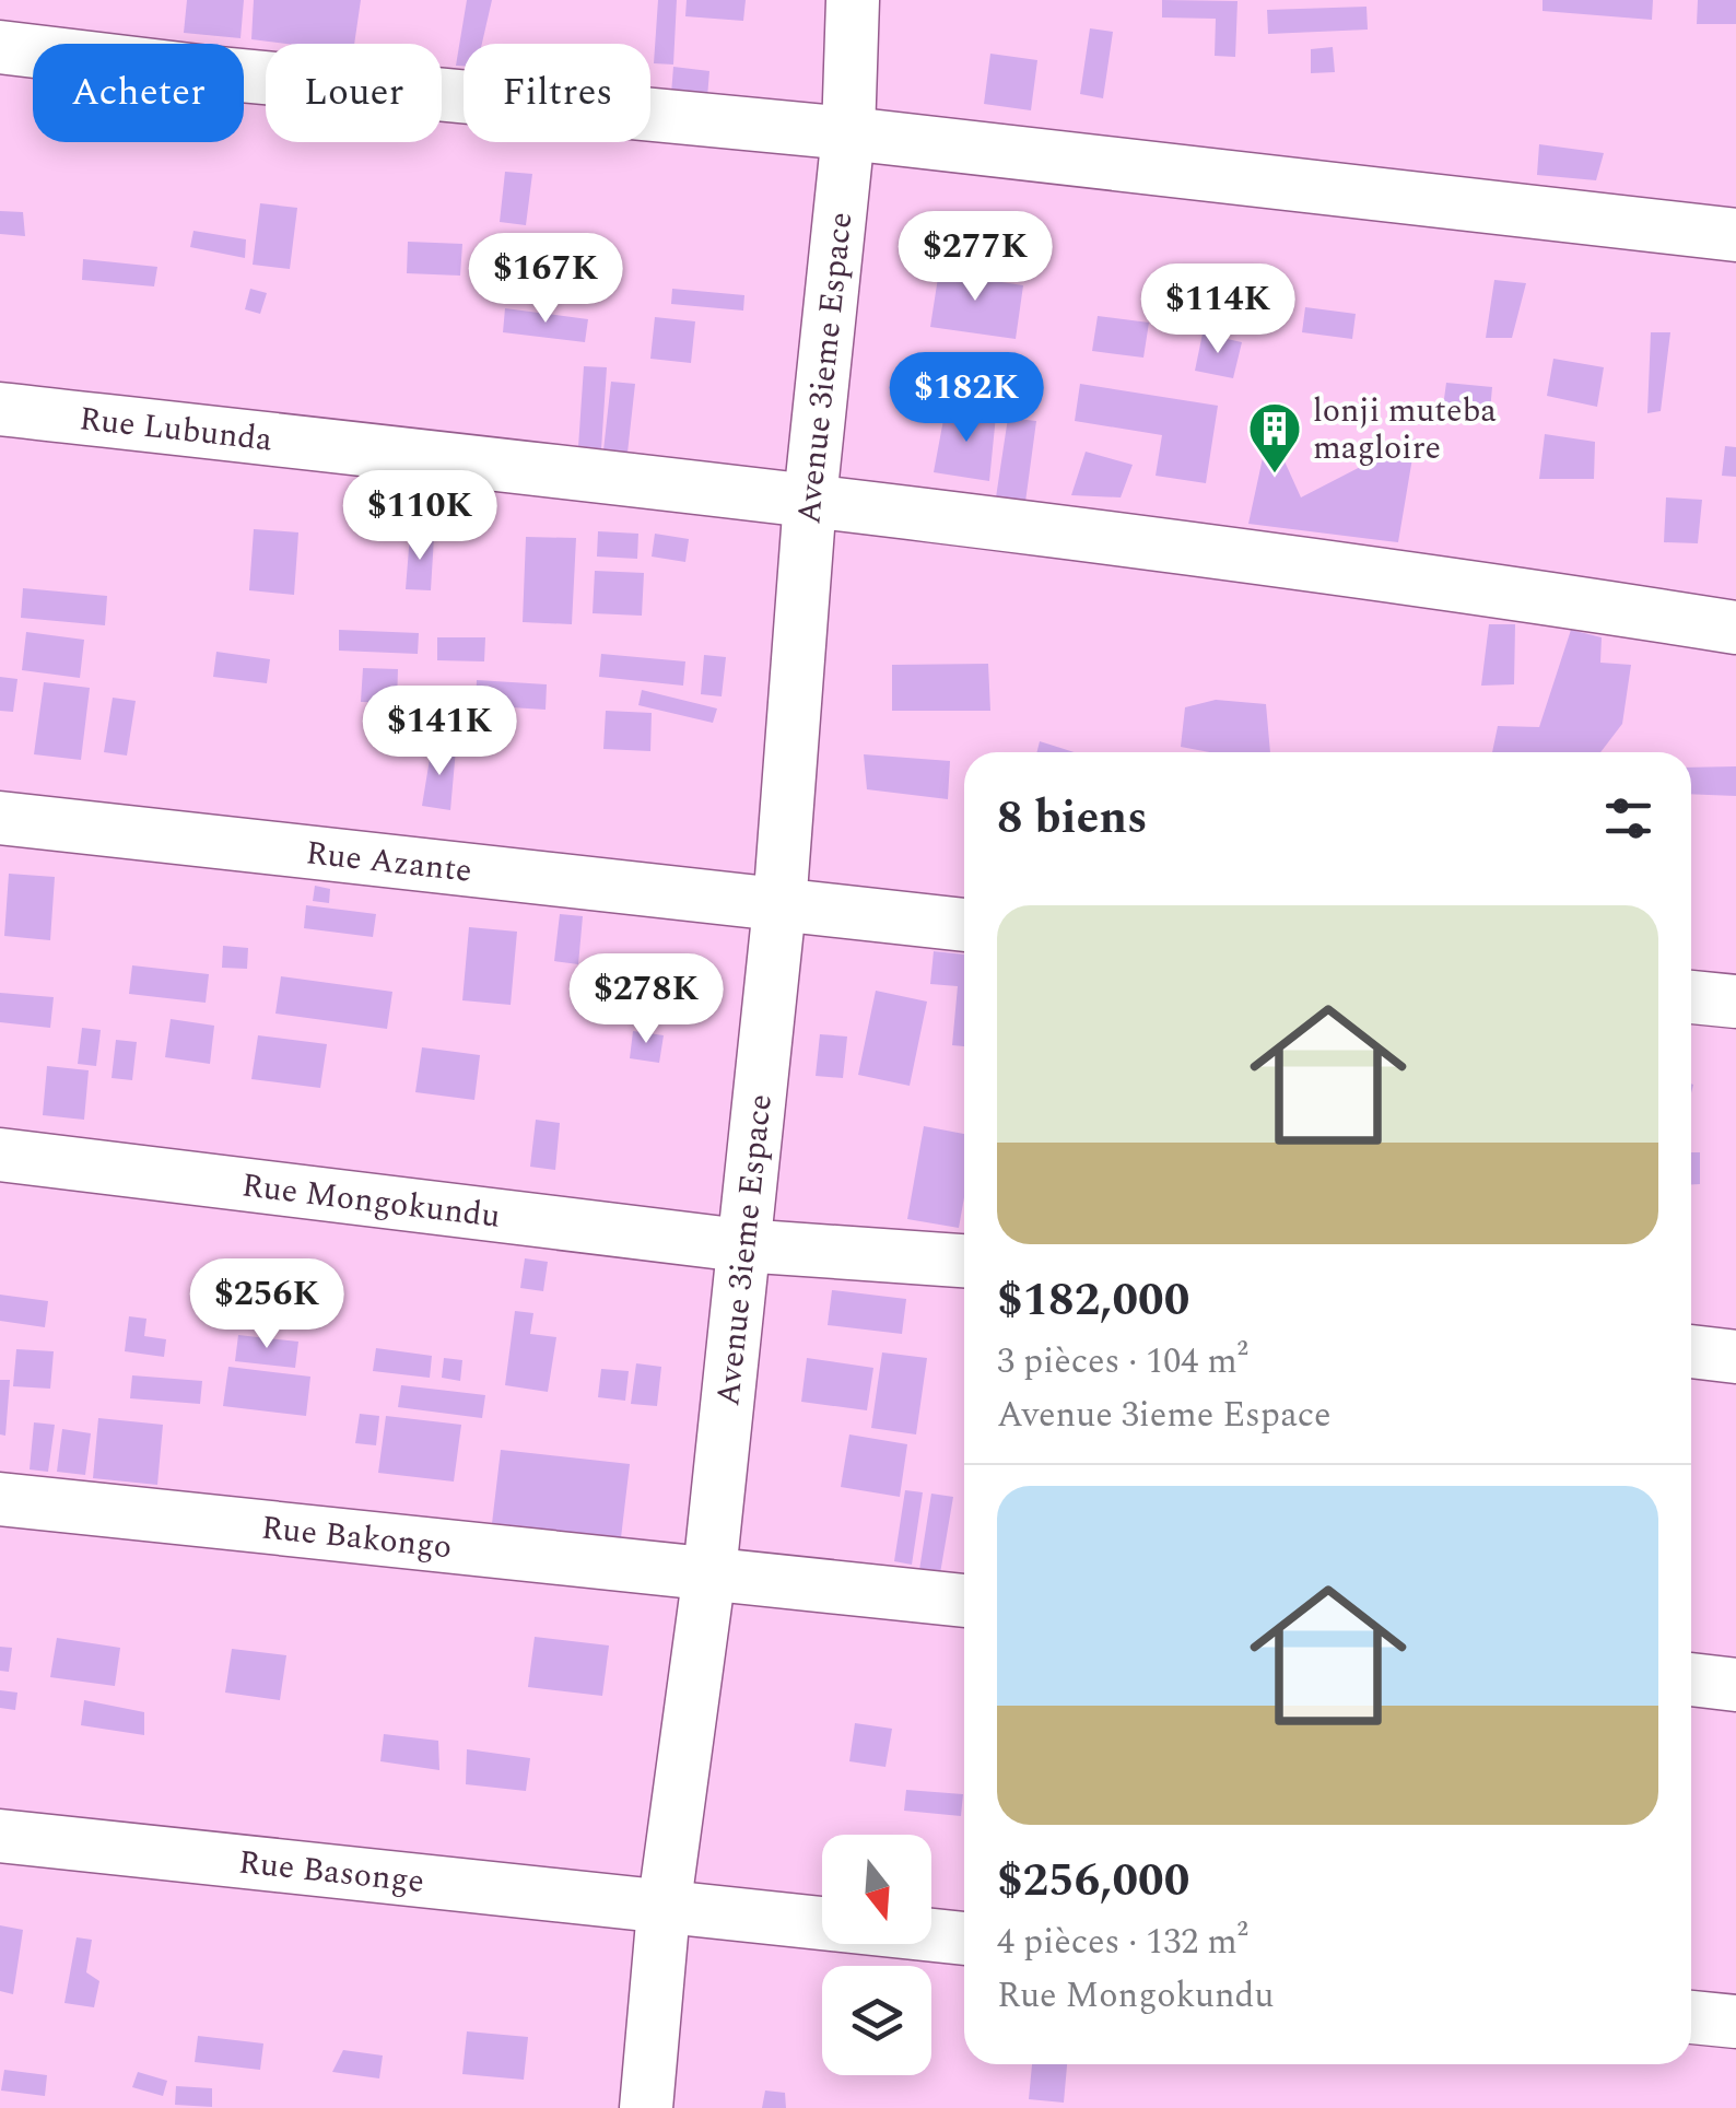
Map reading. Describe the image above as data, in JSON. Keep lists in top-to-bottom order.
{
  "streets": {
    "street": [
      "Avenue 3ieme Espace",
      "Rue Lubunda",
      "Rue Azante",
      "Rue Mongokundu",
      "Rue Bakongo",
      "Rue Basonge"
    ]
  },
  "crossings": [
    ["Avenue 3ieme Espace", "Rue Lubunda"],
    ["Avenue 3ieme Espace", "Rue Azante"],
    ["Avenue 3ieme Espace", "Rue Mongokundu"],
    ["Avenue 3ieme Espace", "Rue Bakongo"],
    ["Avenue 3ieme Espace", "Rue Basonge"]
  ],
  "places": {
    "building": ["lonji muteba magloire"]
  },
  "north": "bottom",
  "page": {
    "chip": ["Acheter", "Louer", "Filtres"],
    "price": [
      "$277K",
      "$167K",
      "$114K",
      "$182K",
      "$110K",
      "$141K",
      "$278K",
      "$256K"
    ],
    "heading": "8 biens",
    "list": [
      {
        "name": "$182,000",
        "note": "3 pièces · 104 m² · Avenue 3ieme Espace"
      },
      {
        "name": "$256,000",
        "note": "4 pièces · 132 m² · Rue Mongokundu"
      }
    ]
  }
}
